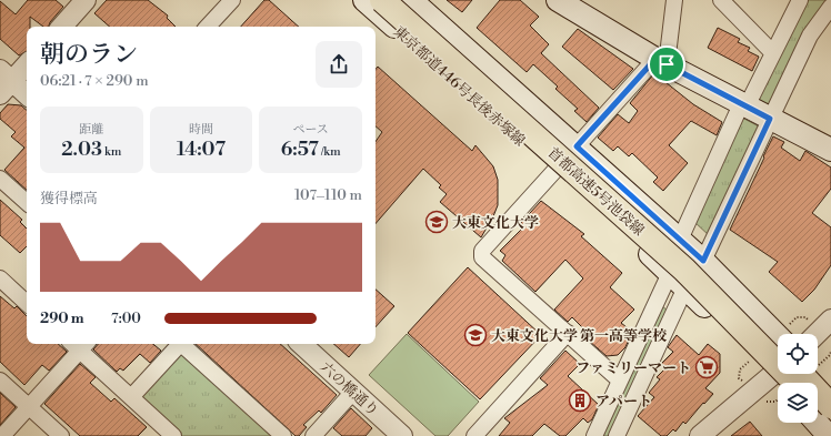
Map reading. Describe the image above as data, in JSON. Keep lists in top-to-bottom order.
{
  "streets": {
    "highway": ["首都高速5号池袋線"],
    "main road": ["東京都道446号長後赤塚線"],
    "street": ["六の橋通り"]
  },
  "crossings": [
    ["東京都道446号長後赤塚線", "首都高速5号池袋線"]
  ],
  "places": {
    "school or university": ["大東文化大学", "大東文化大学 第一高等学校"],
    "supermarket": ["ファミリーマート"],
    "building": ["アパート"]
  },
  "page": {
    "heading": ["朝のラン", "06:21 · 7 × 290 m"],
    "stats": [
      ["距離", "2.03 km"],
      ["時間", "14:07"],
      ["ペース", "6:57 /km"]
    ],
    "chart": ["獲得標高", "107–110 m"],
    "list": [
      {
        "name": "290 m",
        "note": "7:00"
      }
    ]
  }
}
